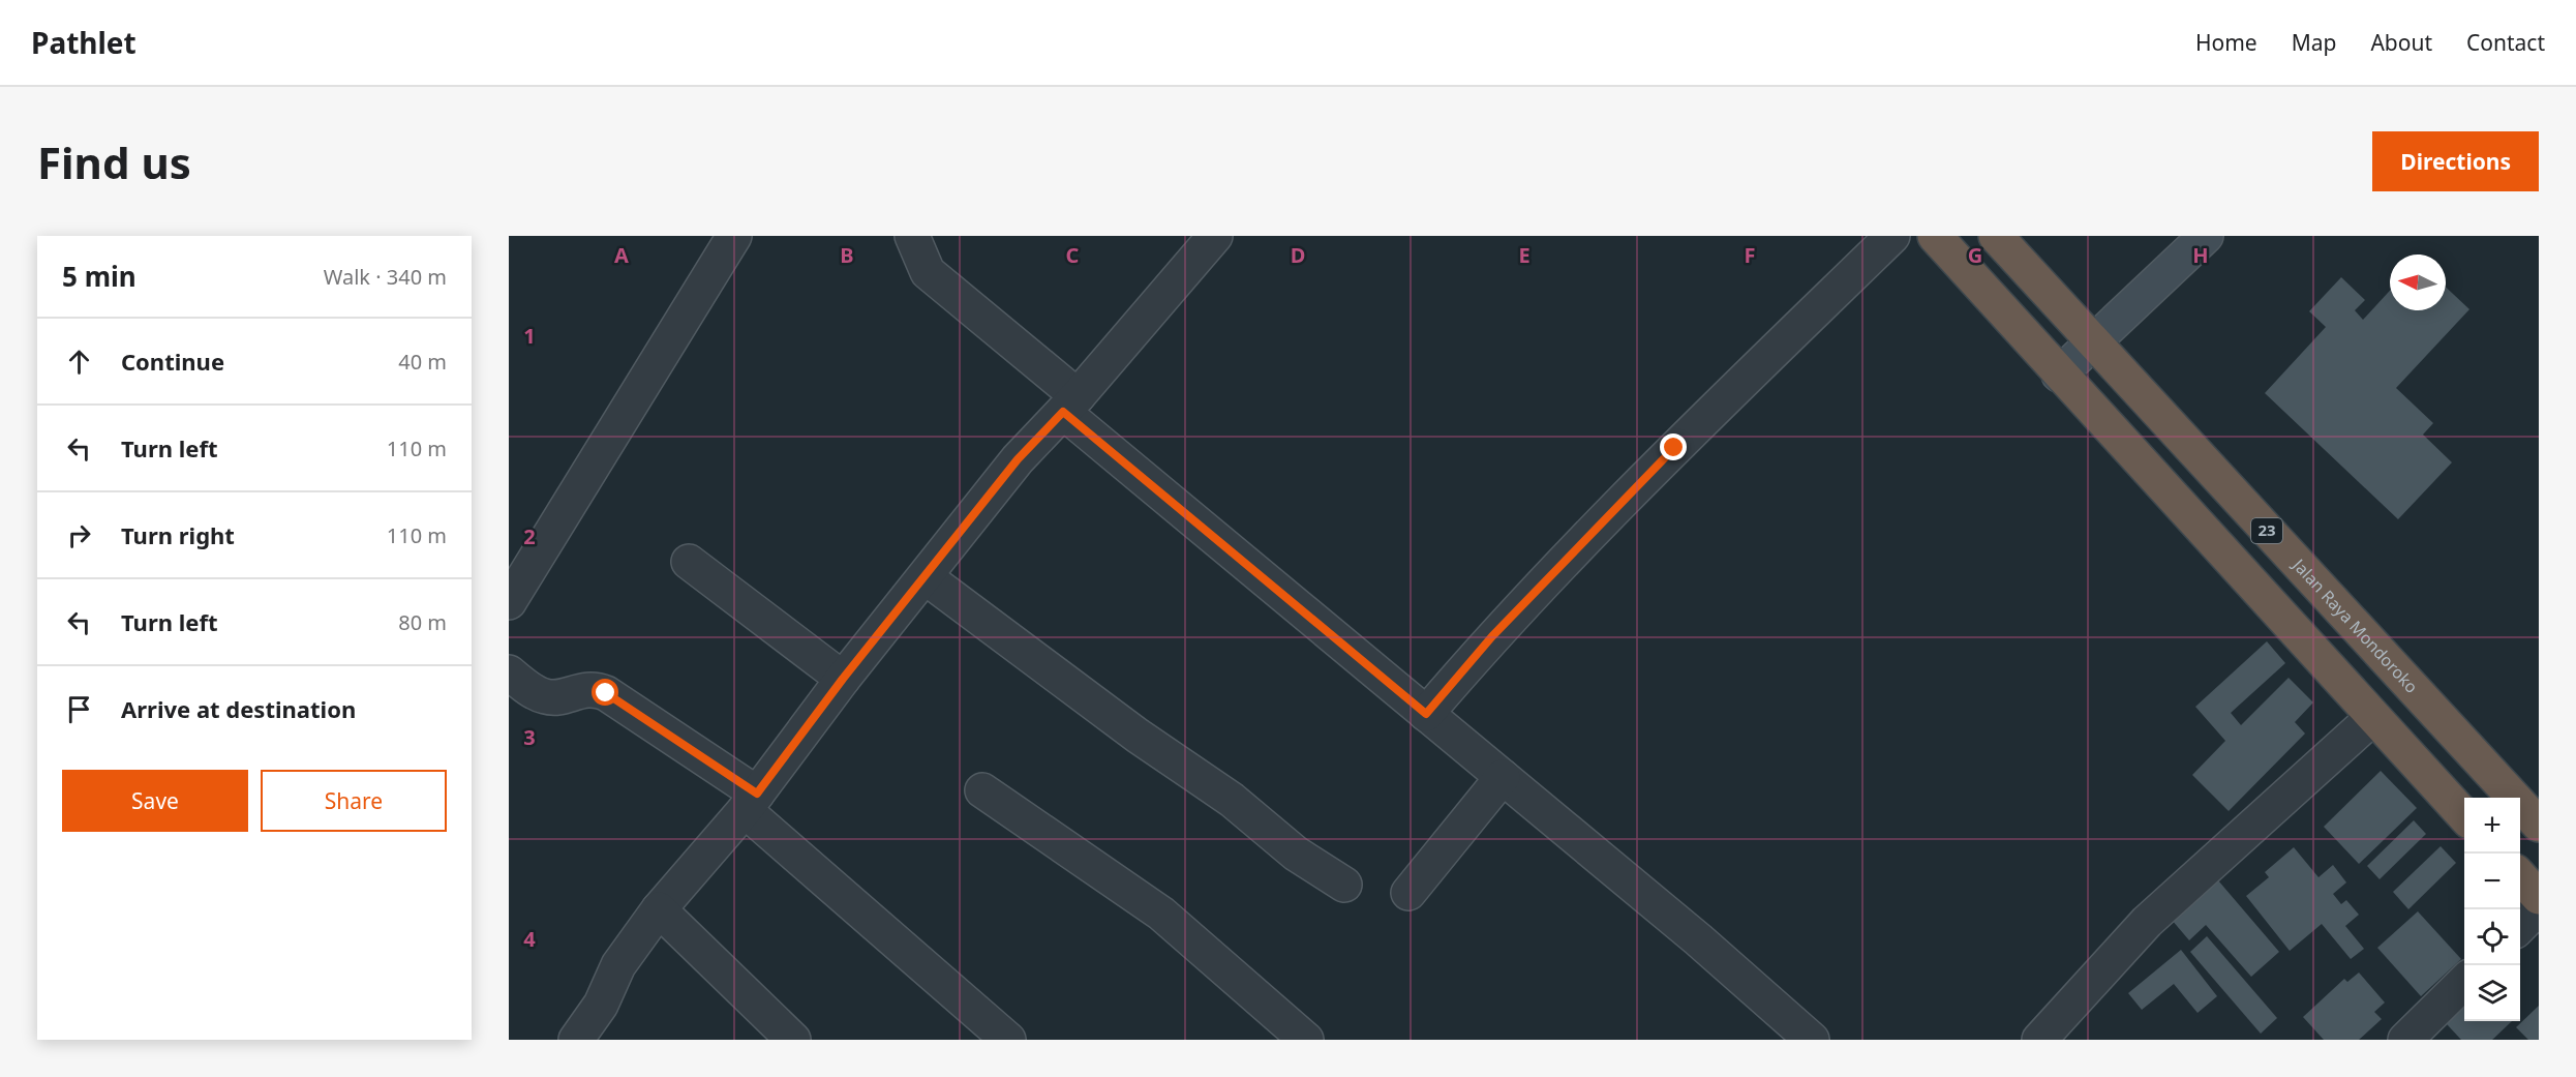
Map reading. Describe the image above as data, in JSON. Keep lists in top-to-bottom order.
{
  "streets": {
    "highway": ["23", "Jalan Raya Mondoroko"]
  },
  "north": "left",
  "page": {
    "header": "Pathlet",
    "nav": [
      "Home",
      "Map",
      "About",
      "Contact"
    ],
    "buttons": [
      "Directions",
      ["Save", "Share"]
    ],
    "title": "Find us",
    "heading": ["5 min", "Walk · 340 m"],
    "list": [
      ["Continue", "40 m"],
      ["Turn left", "110 m"],
      ["Turn right", "110 m"],
      ["Turn left", "80 m"],
      "Arrive at destination"
    ],
    "map_buttons": ["+", "−"]
  },
  "grid": {
    "columns": [
      "A",
      "B",
      "C",
      "D",
      "E",
      "F",
      "G",
      "H"
    ],
    "rows": [
      "1",
      "2",
      "3",
      "4"
    ]
  }
}
